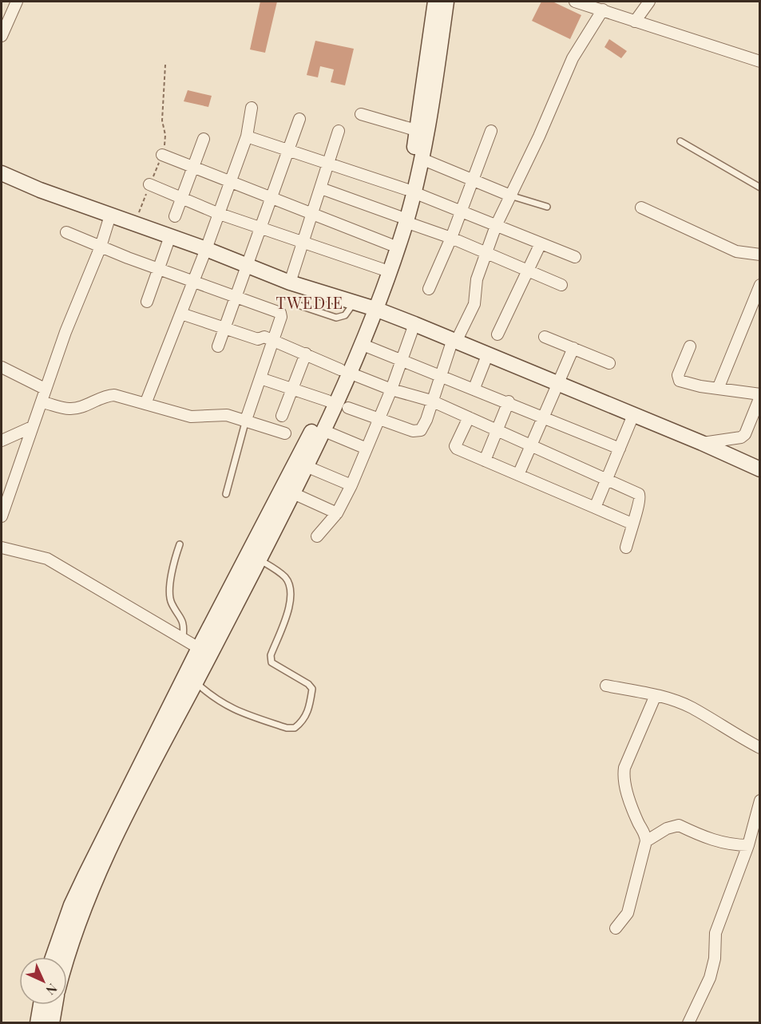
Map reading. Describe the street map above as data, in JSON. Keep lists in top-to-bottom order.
{
  "districts": ["TWEDIE"],
  "north": "bottom right"
}
